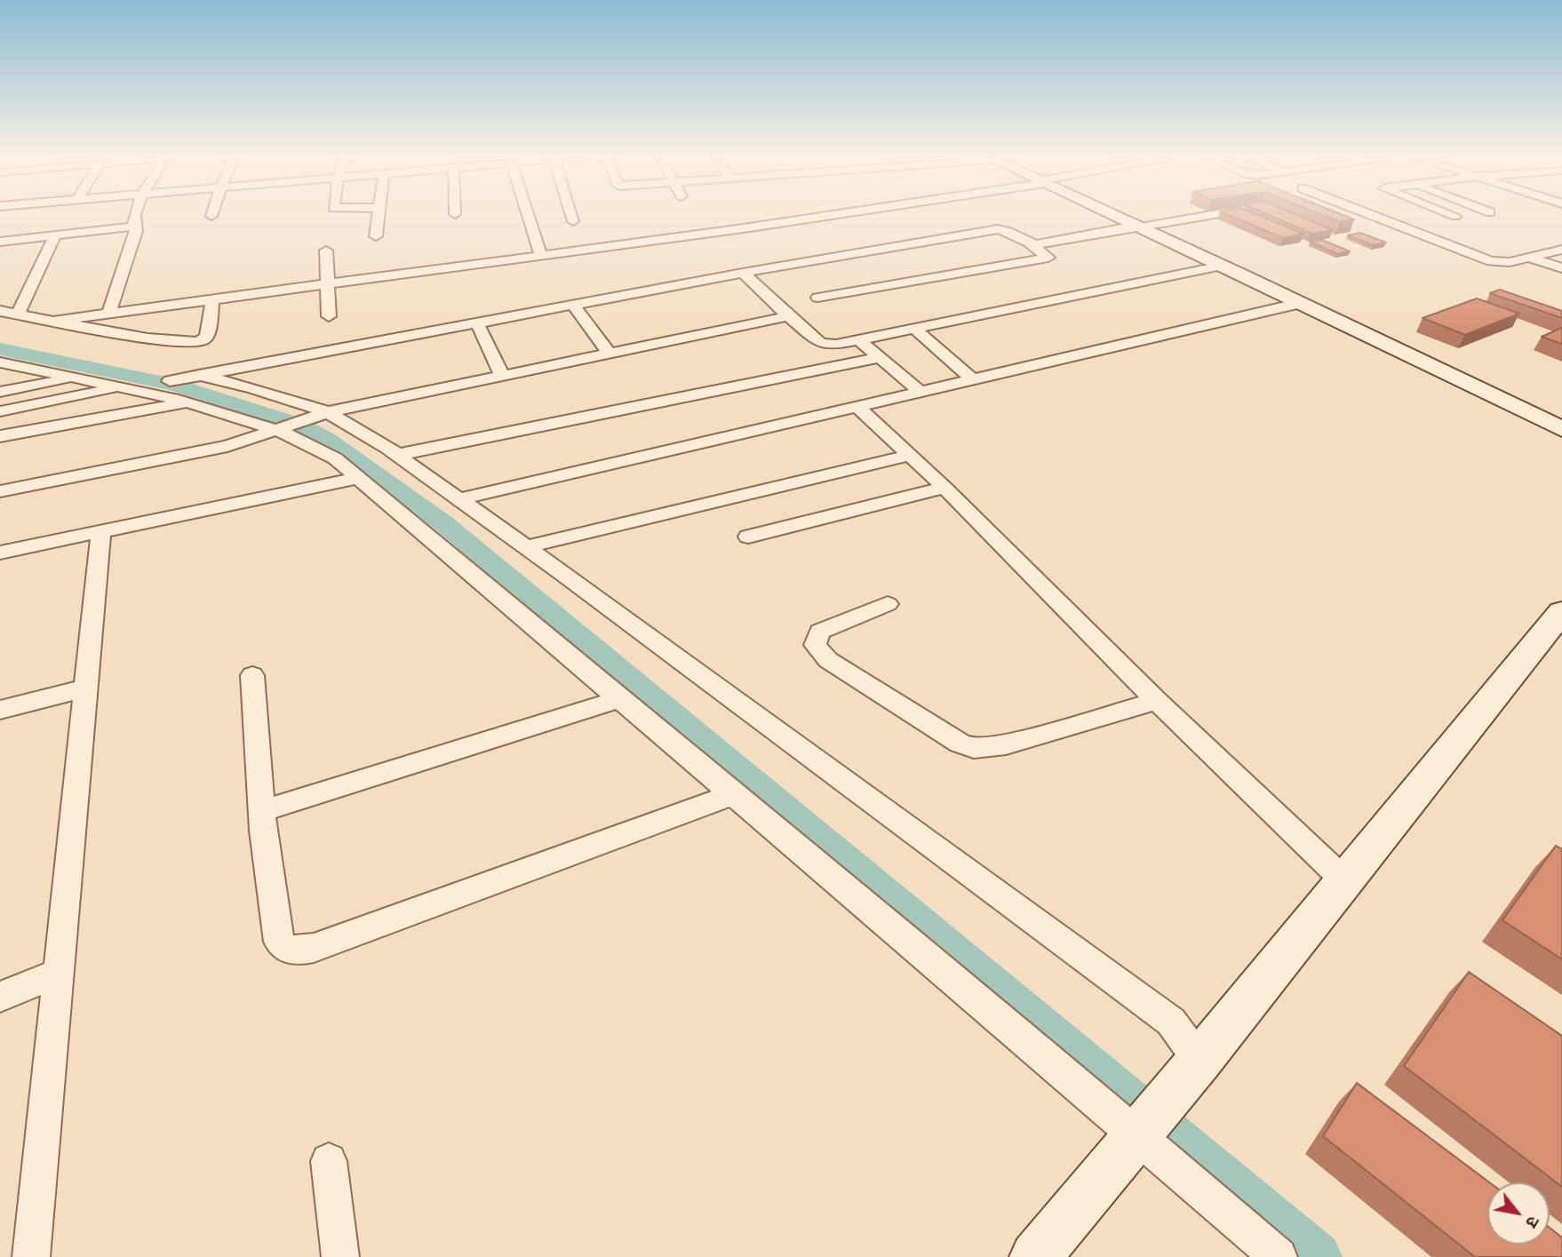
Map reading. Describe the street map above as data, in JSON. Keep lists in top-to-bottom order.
{
  "north": "bottom right"
}
